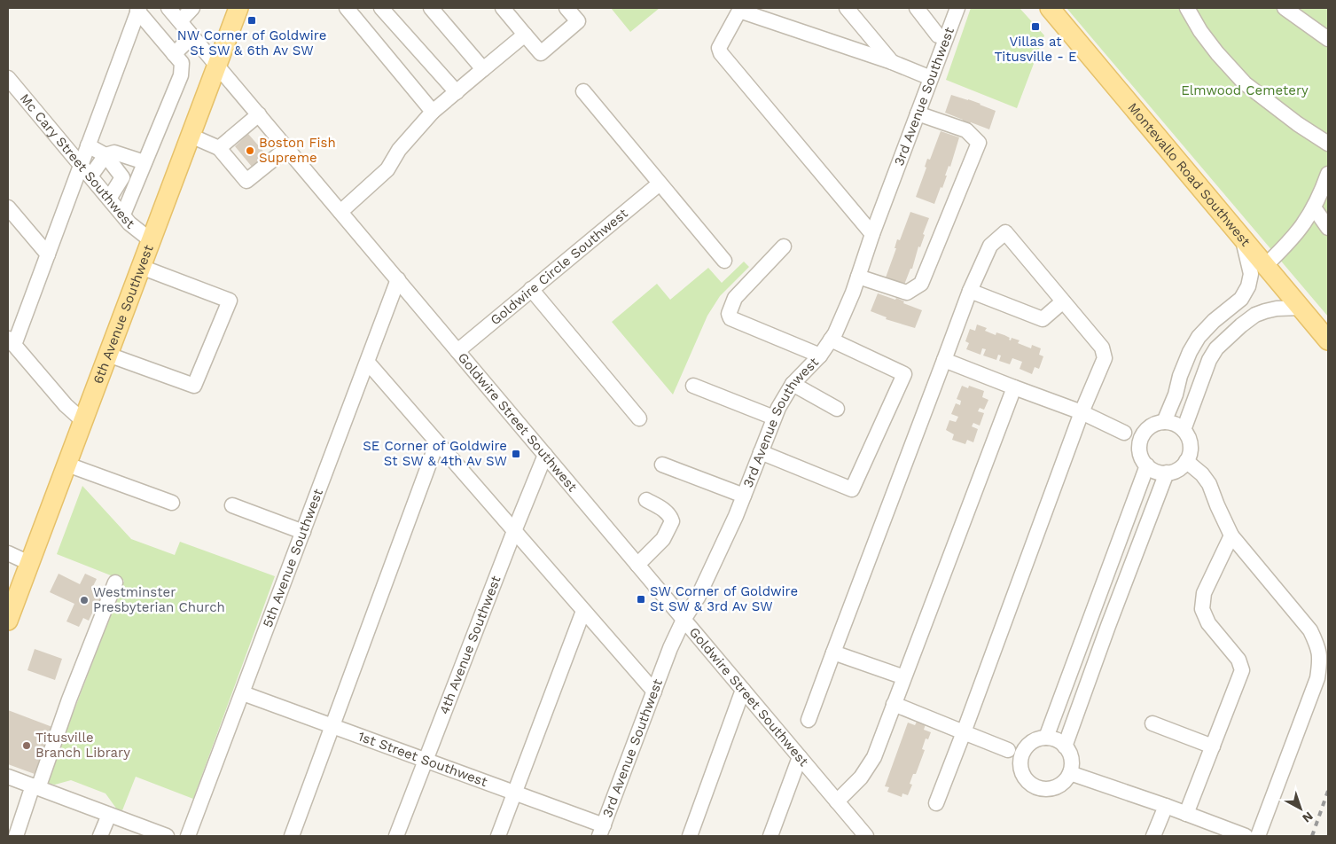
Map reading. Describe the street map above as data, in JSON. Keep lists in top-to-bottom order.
{
  "streets": {
    "main road": ["Montevallo Road Southwest", "6th Avenue Southwest"],
    "street": [
      "3rd Avenue Southwest",
      "Mc Cary Street Southwest",
      "Goldwire Circle Southwest",
      "Goldwire Street Southwest",
      "5th Avenue Southwest",
      "4th Avenue Southwest",
      "1st Street Southwest"
    ]
  },
  "crossings": [
    ["3rd Avenue Southwest", "Goldwire Street Southwest"],
    ["3rd Avenue Southwest", "1st Street Southwest"],
    ["Mc Cary Street Southwest", "6th Avenue Southwest"],
    ["Goldwire Circle Southwest", "Goldwire Street Southwest"],
    ["6th Avenue Southwest", "Goldwire Street Southwest"],
    ["Goldwire Street Southwest", "5th Avenue Southwest"],
    ["Goldwire Street Southwest", "4th Avenue Southwest"],
    ["5th Avenue Southwest", "1st Street Southwest"],
    ["4th Avenue Southwest", "1st Street Southwest"]
  ],
  "parks": ["Elmwood Cemetery"],
  "places": {
    "transit": [
      "NW Corner of Goldwire St SW & 6th Av SW",
      "Villas at Titusville - E",
      "SE Corner of Goldwire St SW & 4th Av SW",
      "SW Corner of Goldwire St SW & 3rd Av SW"
    ],
    "other": ["Boston Fish Supreme", "Westminster Presbyterian Church", "Titusville Branch Library"]
  },
  "north": "bottom right"
}
